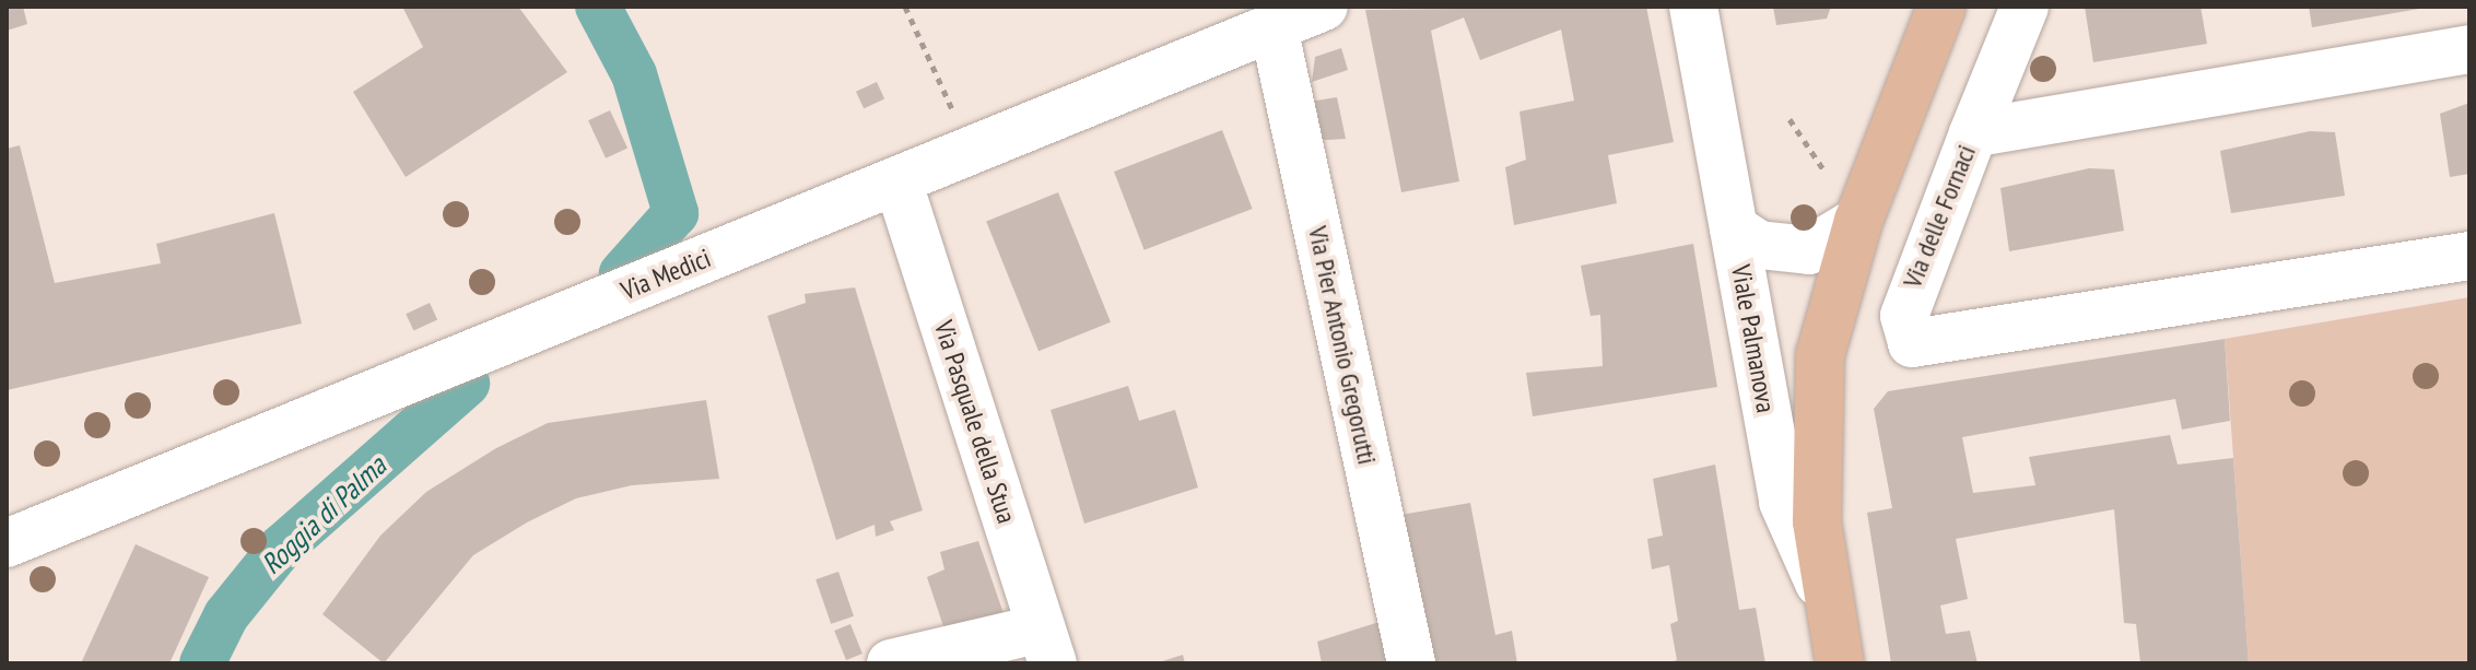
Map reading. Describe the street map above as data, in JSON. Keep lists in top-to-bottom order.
{
  "streets": {
    "main road": ["Viale Palmanova"],
    "street": [
      "Via delle Fornaci",
      "Via Medici",
      "Via Pier Antonio Gregorutti",
      "Via Pasquale della Stua"
    ]
  },
  "crossings": [
    ["Via Medici", "Via Pier Antonio Gregorutti"],
    ["Via Medici", "Via Pasquale della Stua"]
  ],
  "water": ["Roggia di Palma"]
}
